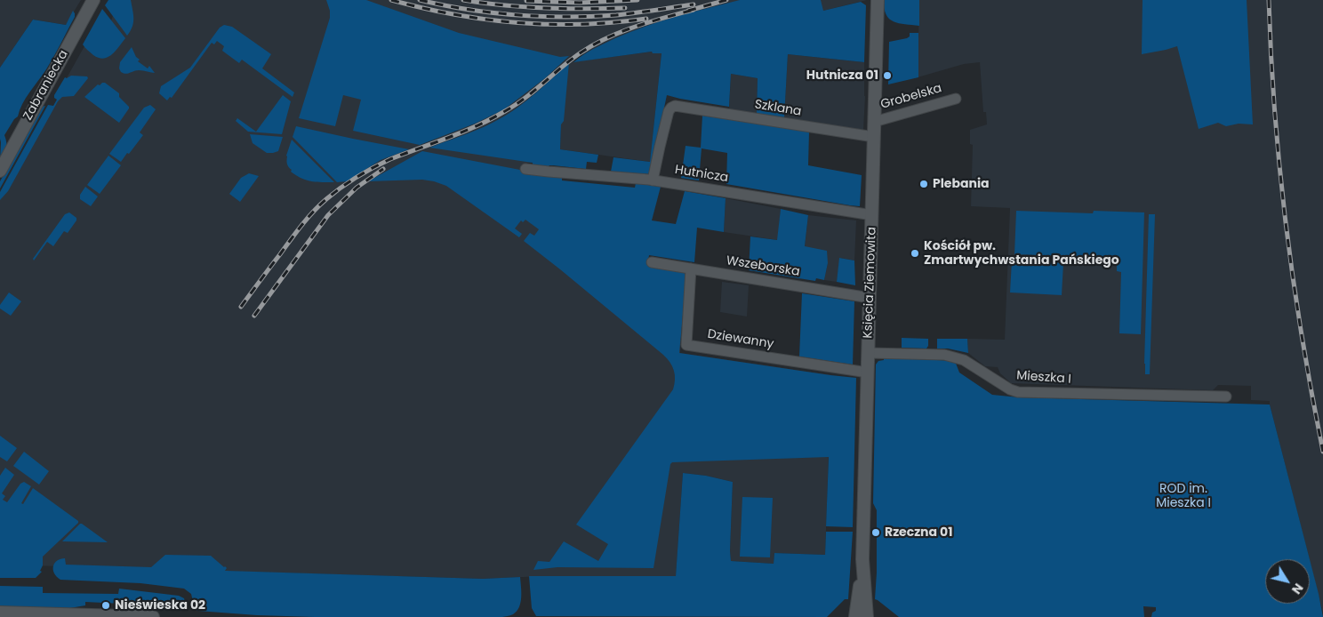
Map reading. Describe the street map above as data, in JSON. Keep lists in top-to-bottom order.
{
  "streets": {
    "street": [
      "Zabraniecka",
      "Grobelska",
      "Szklana",
      "Hutnicza",
      "Wszeborska",
      "Księcia Ziemowita",
      "Dziewanny",
      "Mieszka I"
    ]
  },
  "crossings": [
    ["Grobelska", "Księcia Ziemowita"],
    ["Szklana", "Hutnicza"],
    ["Szklana", "Księcia Ziemowita"],
    ["Hutnicza", "Księcia Ziemowita"],
    ["Wszeborska", "Księcia Ziemowita"],
    ["Wszeborska", "Dziewanny"],
    ["Księcia Ziemowita", "Dziewanny"],
    ["Księcia Ziemowita", "Mieszka I"]
  ],
  "parks": ["ROD im. Mieszka I"],
  "places": [
    "Hutnicza 01",
    "Plebania",
    "Kościół pw. Zmartwychwstania Pańskiego",
    "Rzeczna 01",
    "Nieświeska 02"
  ],
  "north": "bottom right"
}
